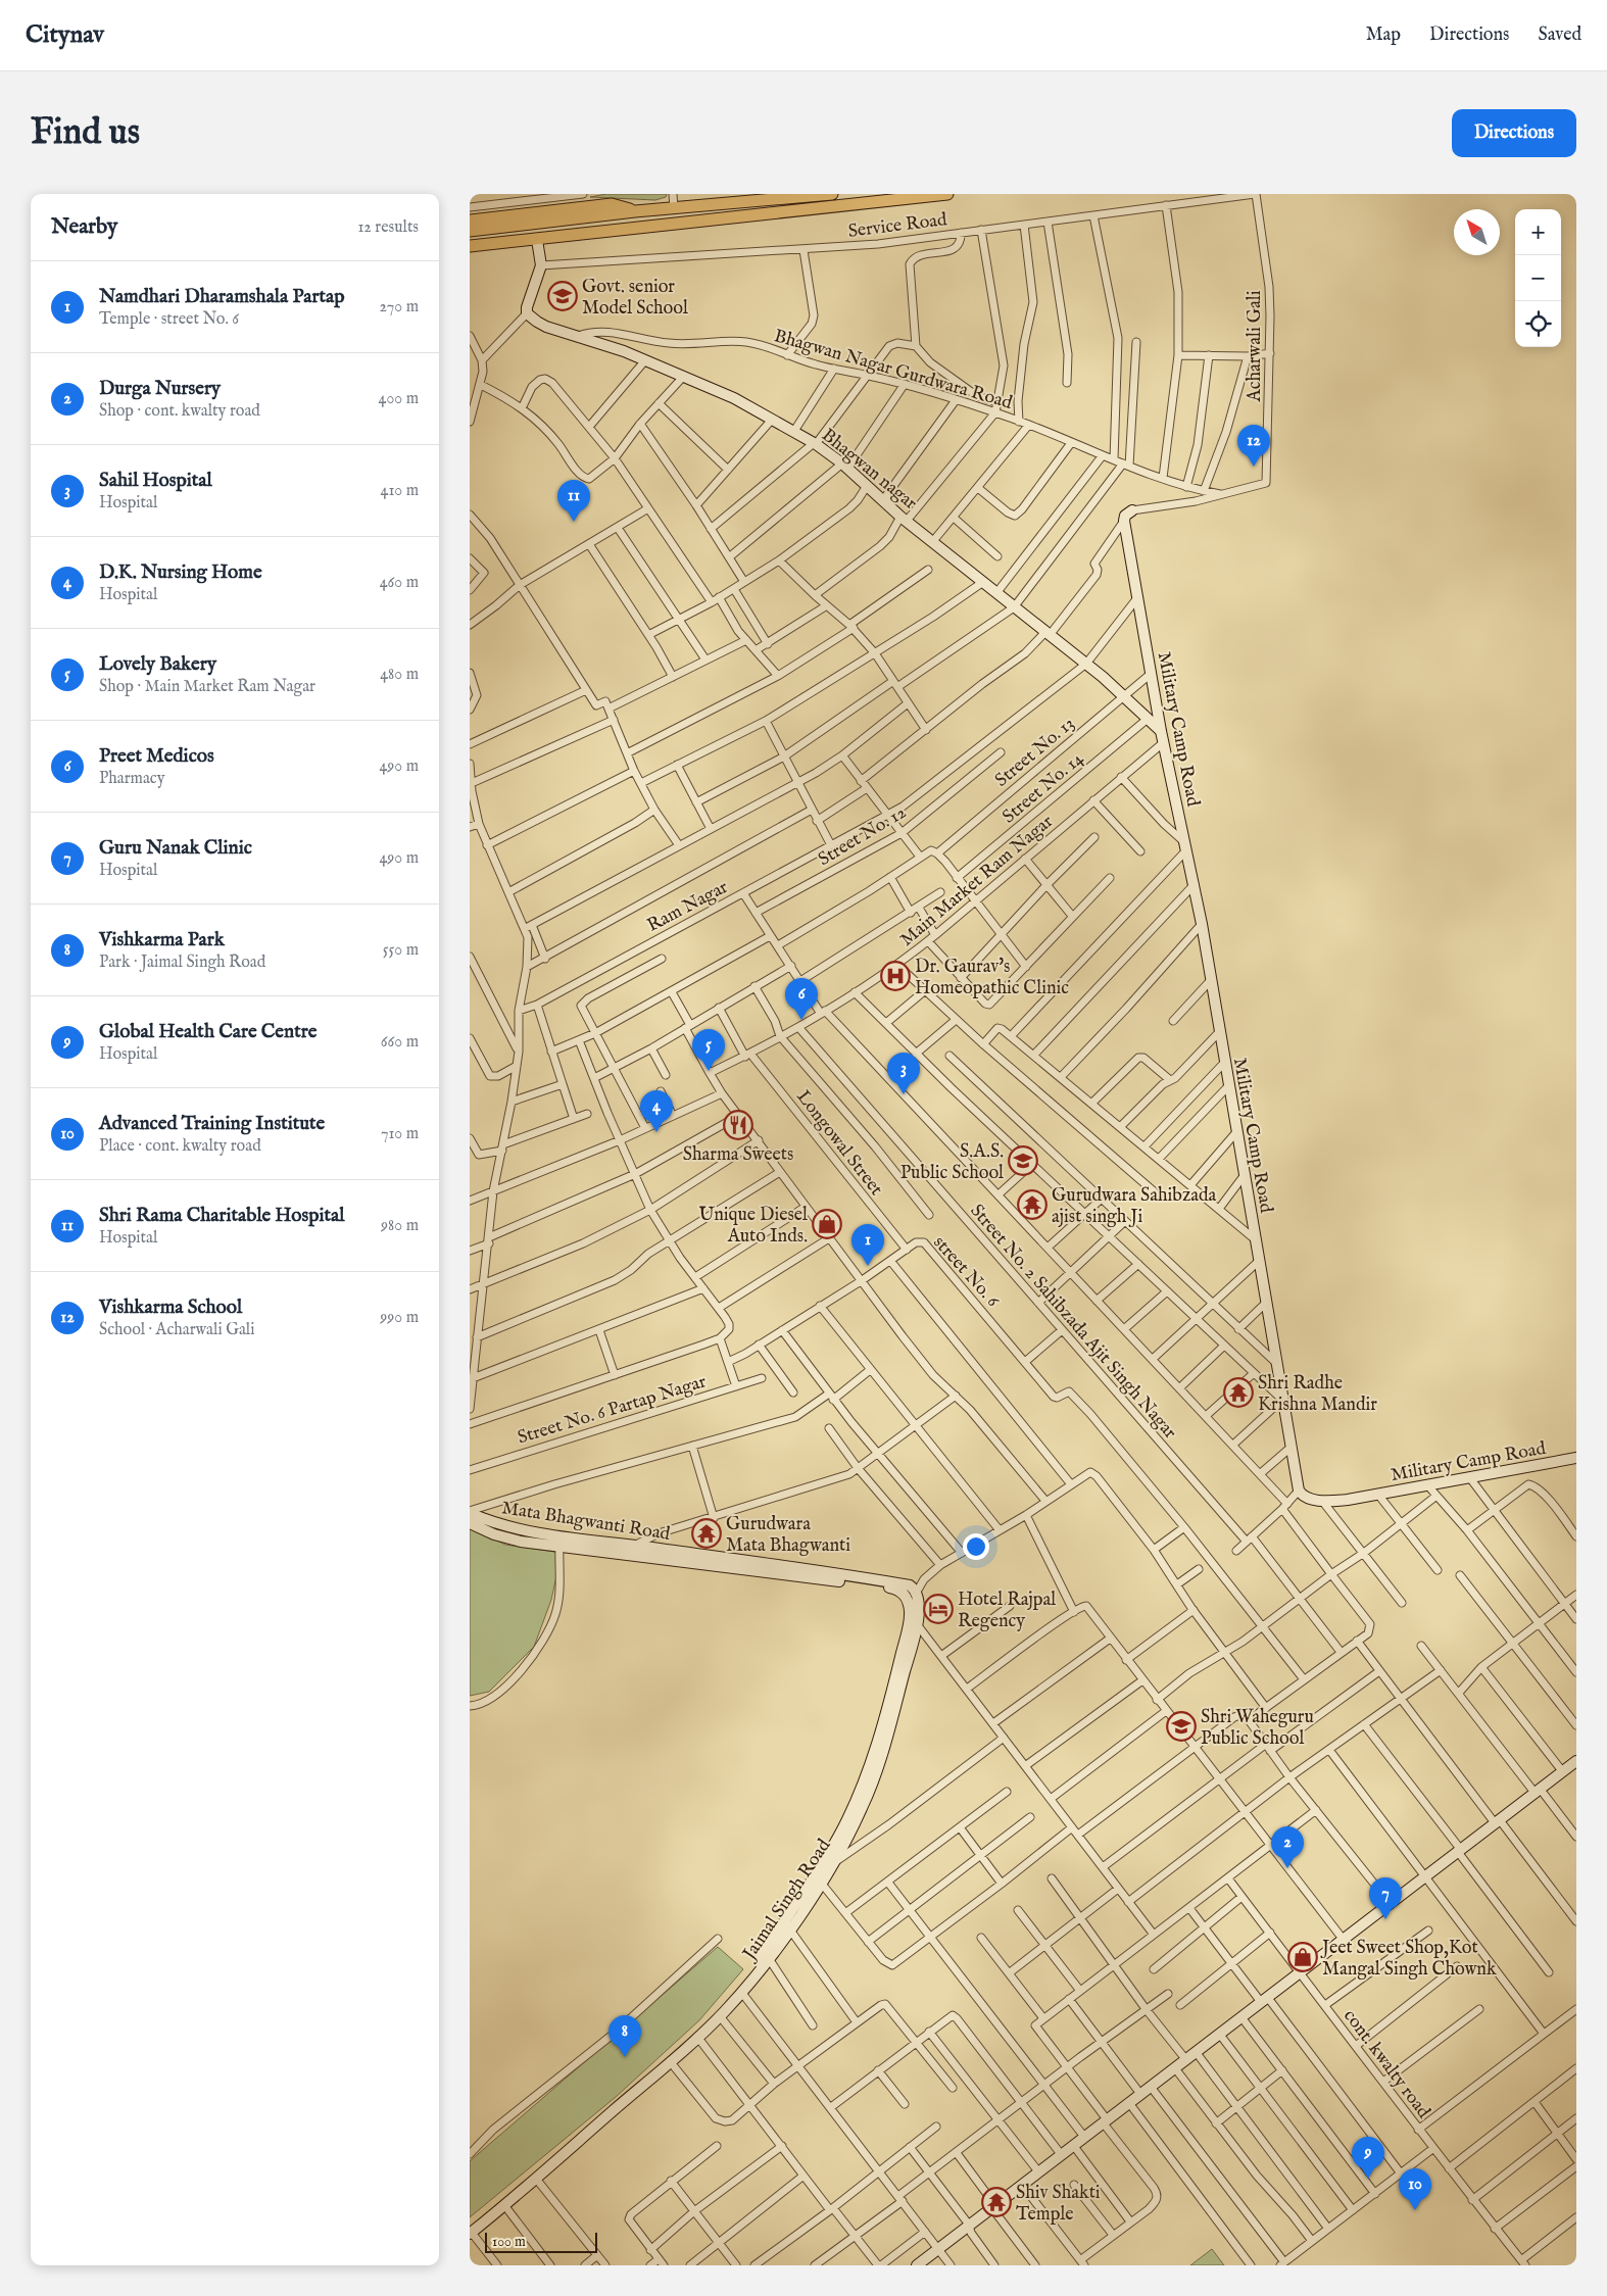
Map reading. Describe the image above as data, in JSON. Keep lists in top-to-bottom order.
{
  "streets": {
    "street": [
      "Service Road",
      "Acharwali Gali",
      "Bhagwan Nagar Gurdwara Road",
      "Bhagwan nagar",
      "Military Camp Road",
      "Street No. 13",
      "Street No. 14",
      "Street No. 12",
      "Main Market Ram Nagar",
      "Ram Nagar",
      "Longowal Street",
      "street No. 6",
      "Street No. 2 Sahibzada Ajit Singh Nagar",
      "Street No. 6 Partap Nagar",
      "Mata Bhagwanti Road",
      "Jaimal Singh Road",
      "cont. kwalty road"
    ]
  },
  "crossings": [
    ["Service Road", "Acharwali Gali"],
    ["Acharwali Gali", "Bhagwan Nagar Gurdwara Road"],
    ["Bhagwan Nagar Gurdwara Road", "Bhagwan nagar"],
    ["Bhagwan nagar", "Military Camp Road"],
    ["Bhagwan nagar", "Street No. 13"],
    ["Bhagwan nagar", "Street No. 14"],
    ["Military Camp Road", "Street No. 13"],
    ["Military Camp Road", "Main Market Ram Nagar"],
    ["Street No. 12", "Ram Nagar"],
    ["Main Market Ram Nagar", "Ram Nagar"],
    ["Main Market Ram Nagar", "Longowal Street"],
    ["Main Market Ram Nagar", "Street No. 2 Sahibzada Ajit Singh Nagar"],
    ["Longowal Street", "street No. 6"],
    ["Mata Bhagwanti Road", "Jaimal Singh Road"]
  ],
  "places": {
    "school or university": ["Govt. senior Model School", "S.A.S. Public School", "Shri Waheguru Public School"],
    "hospital": ["Dr. Gaurav's Homeopathic Clinic"],
    "restaurant": ["Sharma Sweets"],
    "temple": [
      "Gurudwara Sahibzada ajist singh Ji",
      "Shri Radhe Krishna Mandir",
      "Gurudwara Mata Bhagwanti",
      "Shiv Shakti Temple"
    ],
    "shop": ["Unique Diesel Auto Inds.", "Jeet Sweet Shop,Kot Mangal Singh Chownk"],
    "hotel": ["Hotel Rajpal Regency"]
  },
  "scale_bar": "100 m",
  "north": "top left",
  "page": {
    "header": "Citynav",
    "nav": ["Map", "Directions", "Saved"],
    "buttons": "Directions",
    "title": "Find us",
    "heading": ["Nearby", "12 results"],
    "map_buttons": ["+", "−"],
    "list": [
      {
        "mark": "1",
        "name": "Namdhari Dharamshala Partap",
        "note": "Temple · street No. 6",
        "value": "270 m"
      },
      {
        "mark": "2",
        "name": "Durga Nursery",
        "note": "Shop · cont. kwalty road",
        "value": "400 m"
      },
      {
        "mark": "3",
        "name": "Sahil Hospital",
        "note": "Hospital",
        "value": "410 m"
      },
      {
        "mark": "4",
        "name": "D.K. Nursing Home",
        "note": "Hospital",
        "value": "460 m"
      },
      {
        "mark": "5",
        "name": "Lovely Bakery",
        "note": "Shop · Main Market Ram Nagar",
        "value": "480 m"
      },
      {
        "mark": "6",
        "name": "Preet Medicos",
        "note": "Pharmacy",
        "value": "490 m"
      },
      {
        "mark": "7",
        "name": "Guru Nanak Clinic",
        "note": "Hospital",
        "value": "490 m"
      },
      {
        "mark": "8",
        "name": "Vishkarma Park",
        "note": "Park · Jaimal Singh Road",
        "value": "550 m"
      },
      {
        "mark": "9",
        "name": "Global Health Care Centre",
        "note": "Hospital",
        "value": "660 m"
      },
      {
        "mark": "10",
        "name": "Advanced Training Institute",
        "note": "Place · cont. kwalty road",
        "value": "710 m"
      },
      {
        "mark": "11",
        "name": "Shri Rama Charitable Hospital",
        "note": "Hospital",
        "value": "980 m"
      },
      {
        "mark": "12",
        "name": "Vishkarma School",
        "note": "School · Acharwali Gali",
        "value": "990 m"
      }
    ],
    "pins": [
      "12",
      "11",
      "6",
      "5",
      "3",
      "4",
      "1",
      "2",
      "7",
      "8",
      "9",
      "10"
    ],
    "scale": "100 m"
  }
}
